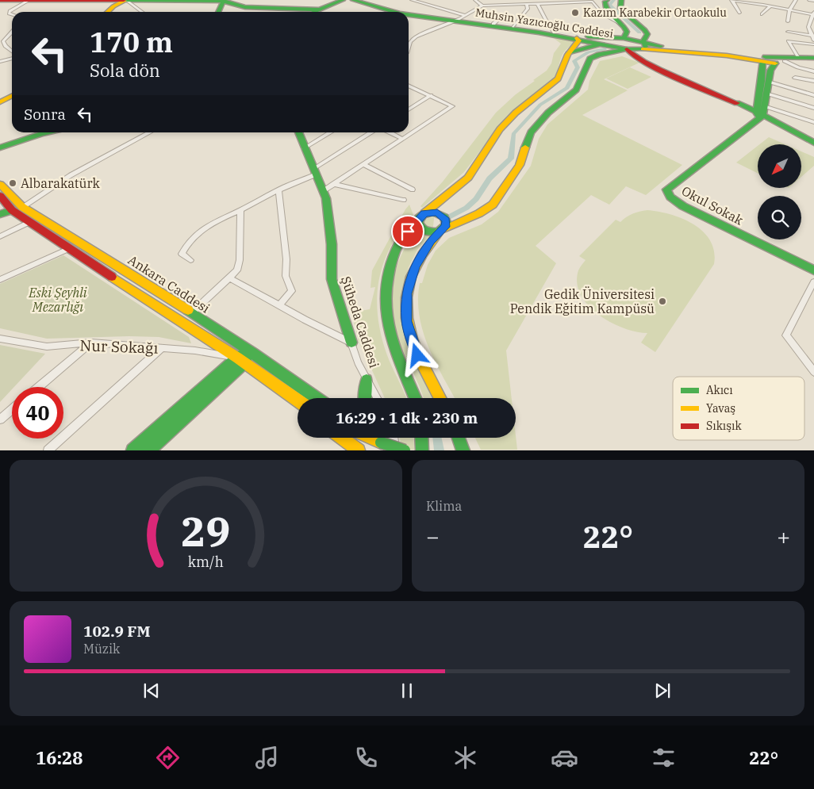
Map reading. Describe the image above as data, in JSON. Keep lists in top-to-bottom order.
{
  "streets": {
    "street": [
      "Muhsin Yazıcıoğlu Caddesi",
      "Okul Sokak",
      "Ankara Caddesi",
      "Şüheda Caddesi",
      "Nur Sokağı"
    ]
  },
  "crossings": [
    ["Ankara Caddesi", "Nur Sokağı"]
  ],
  "parks": ["Eski Şeyhli Mezarlığı"],
  "places": ["Kazım Karabekir Ortaokulu", "Albarakatürk", "Gedik Üniversitesi Pendik Eğitim Kampüsü"],
  "legend": ["Akıcı", "Yavaş", "Sıkışık"],
  "north": "bottom left",
  "page": {
    "turn": ["170 m", "Sola dön"],
    "then": "Sonra",
    "limit": "40",
    "trip": "16:29 · 1 dk · 230 m",
    "tile": "Klima",
    "heat": ["−", "22°", "+"],
    "song": ["102.9 FM", "Müzik"],
    "tabs": ["16:28", "22°"],
    "gauge": ["29", "km/h"]
  }
}
